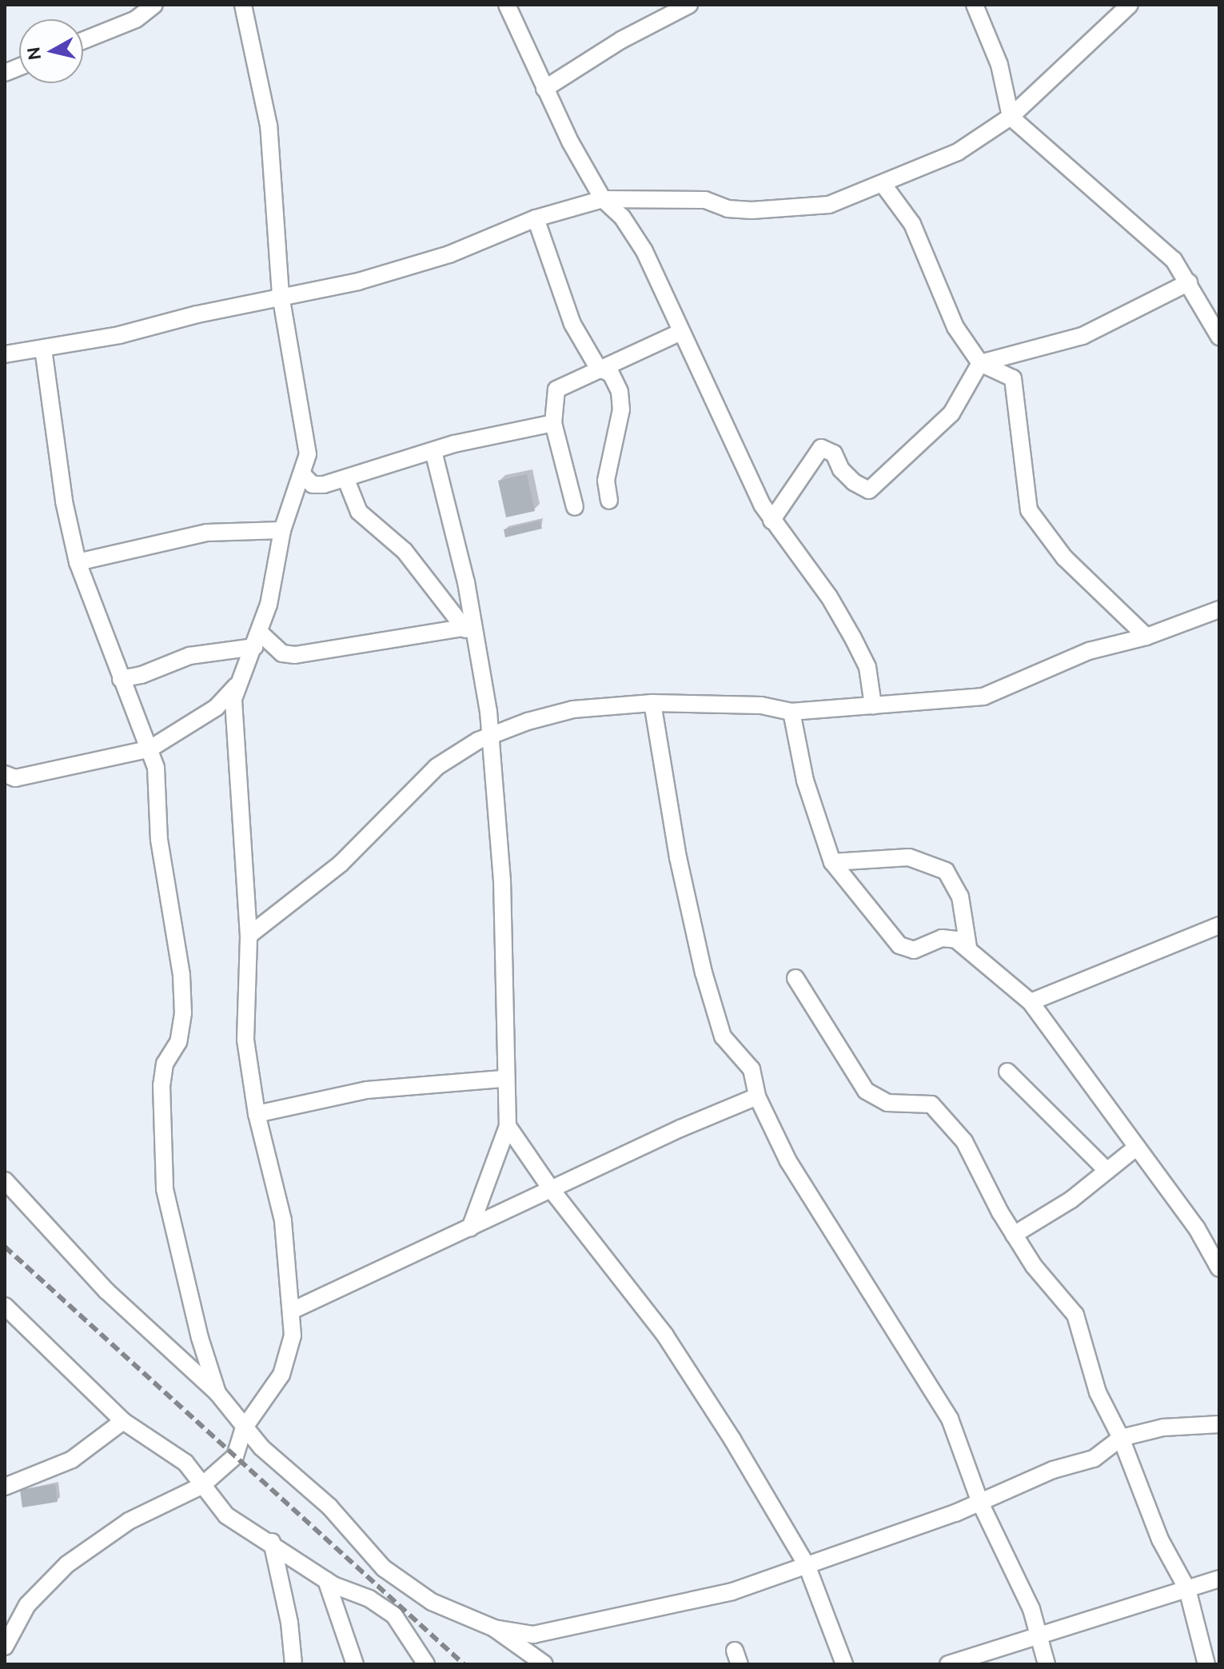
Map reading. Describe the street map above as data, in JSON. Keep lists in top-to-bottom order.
{
  "north": "left"
}
